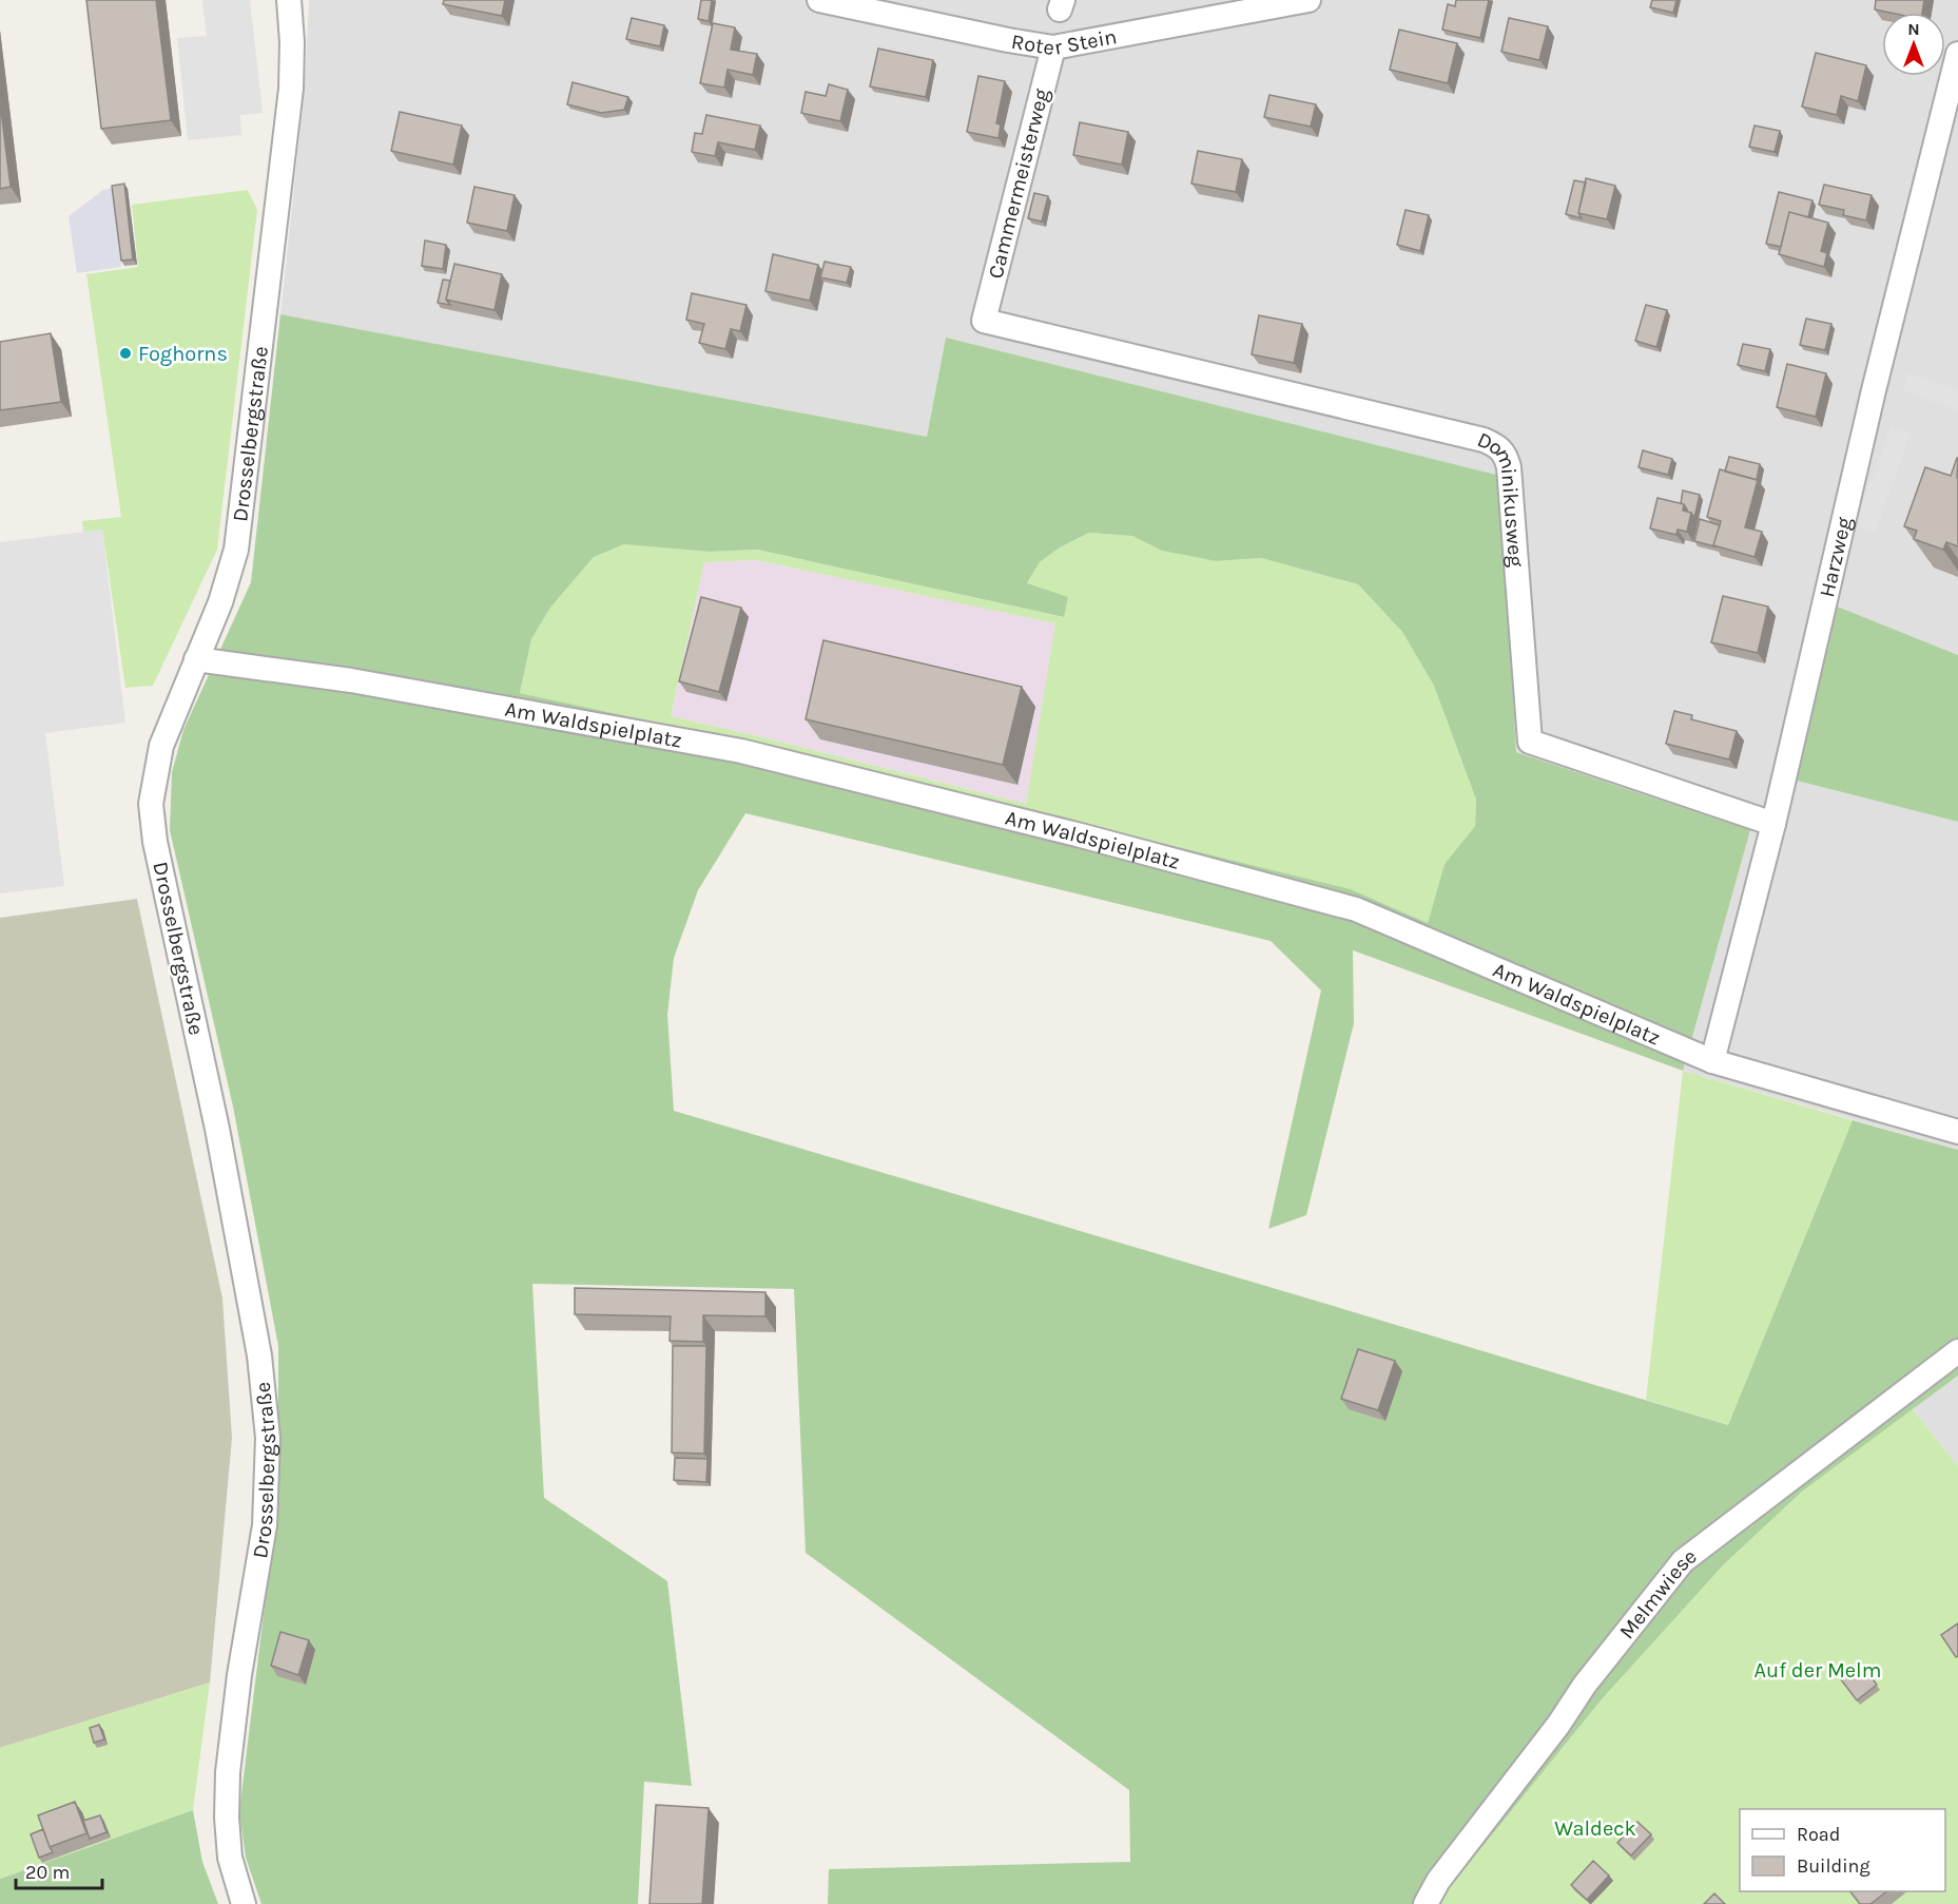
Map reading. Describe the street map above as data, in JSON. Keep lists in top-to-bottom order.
{
  "streets": {
    "street": [
      "Roter Stein",
      "Cammermeisterweg",
      "Drosselbergstraße",
      "Dominikusweg",
      "Harzweg",
      "Am Waldspielplatz",
      "Melmwiese"
    ]
  },
  "crossings": [
    ["Roter Stein", "Cammermeisterweg"],
    ["Cammermeisterweg", "Dominikusweg"],
    ["Drosselbergstraße", "Am Waldspielplatz"],
    ["Dominikusweg", "Harzweg"],
    ["Harzweg", "Am Waldspielplatz"]
  ],
  "parks": ["Auf der Melm", "Waldeck"],
  "places": ["Foghorns"],
  "legend": ["Road", "Building"],
  "scale_bar": "20 m",
  "north": "top"
}
